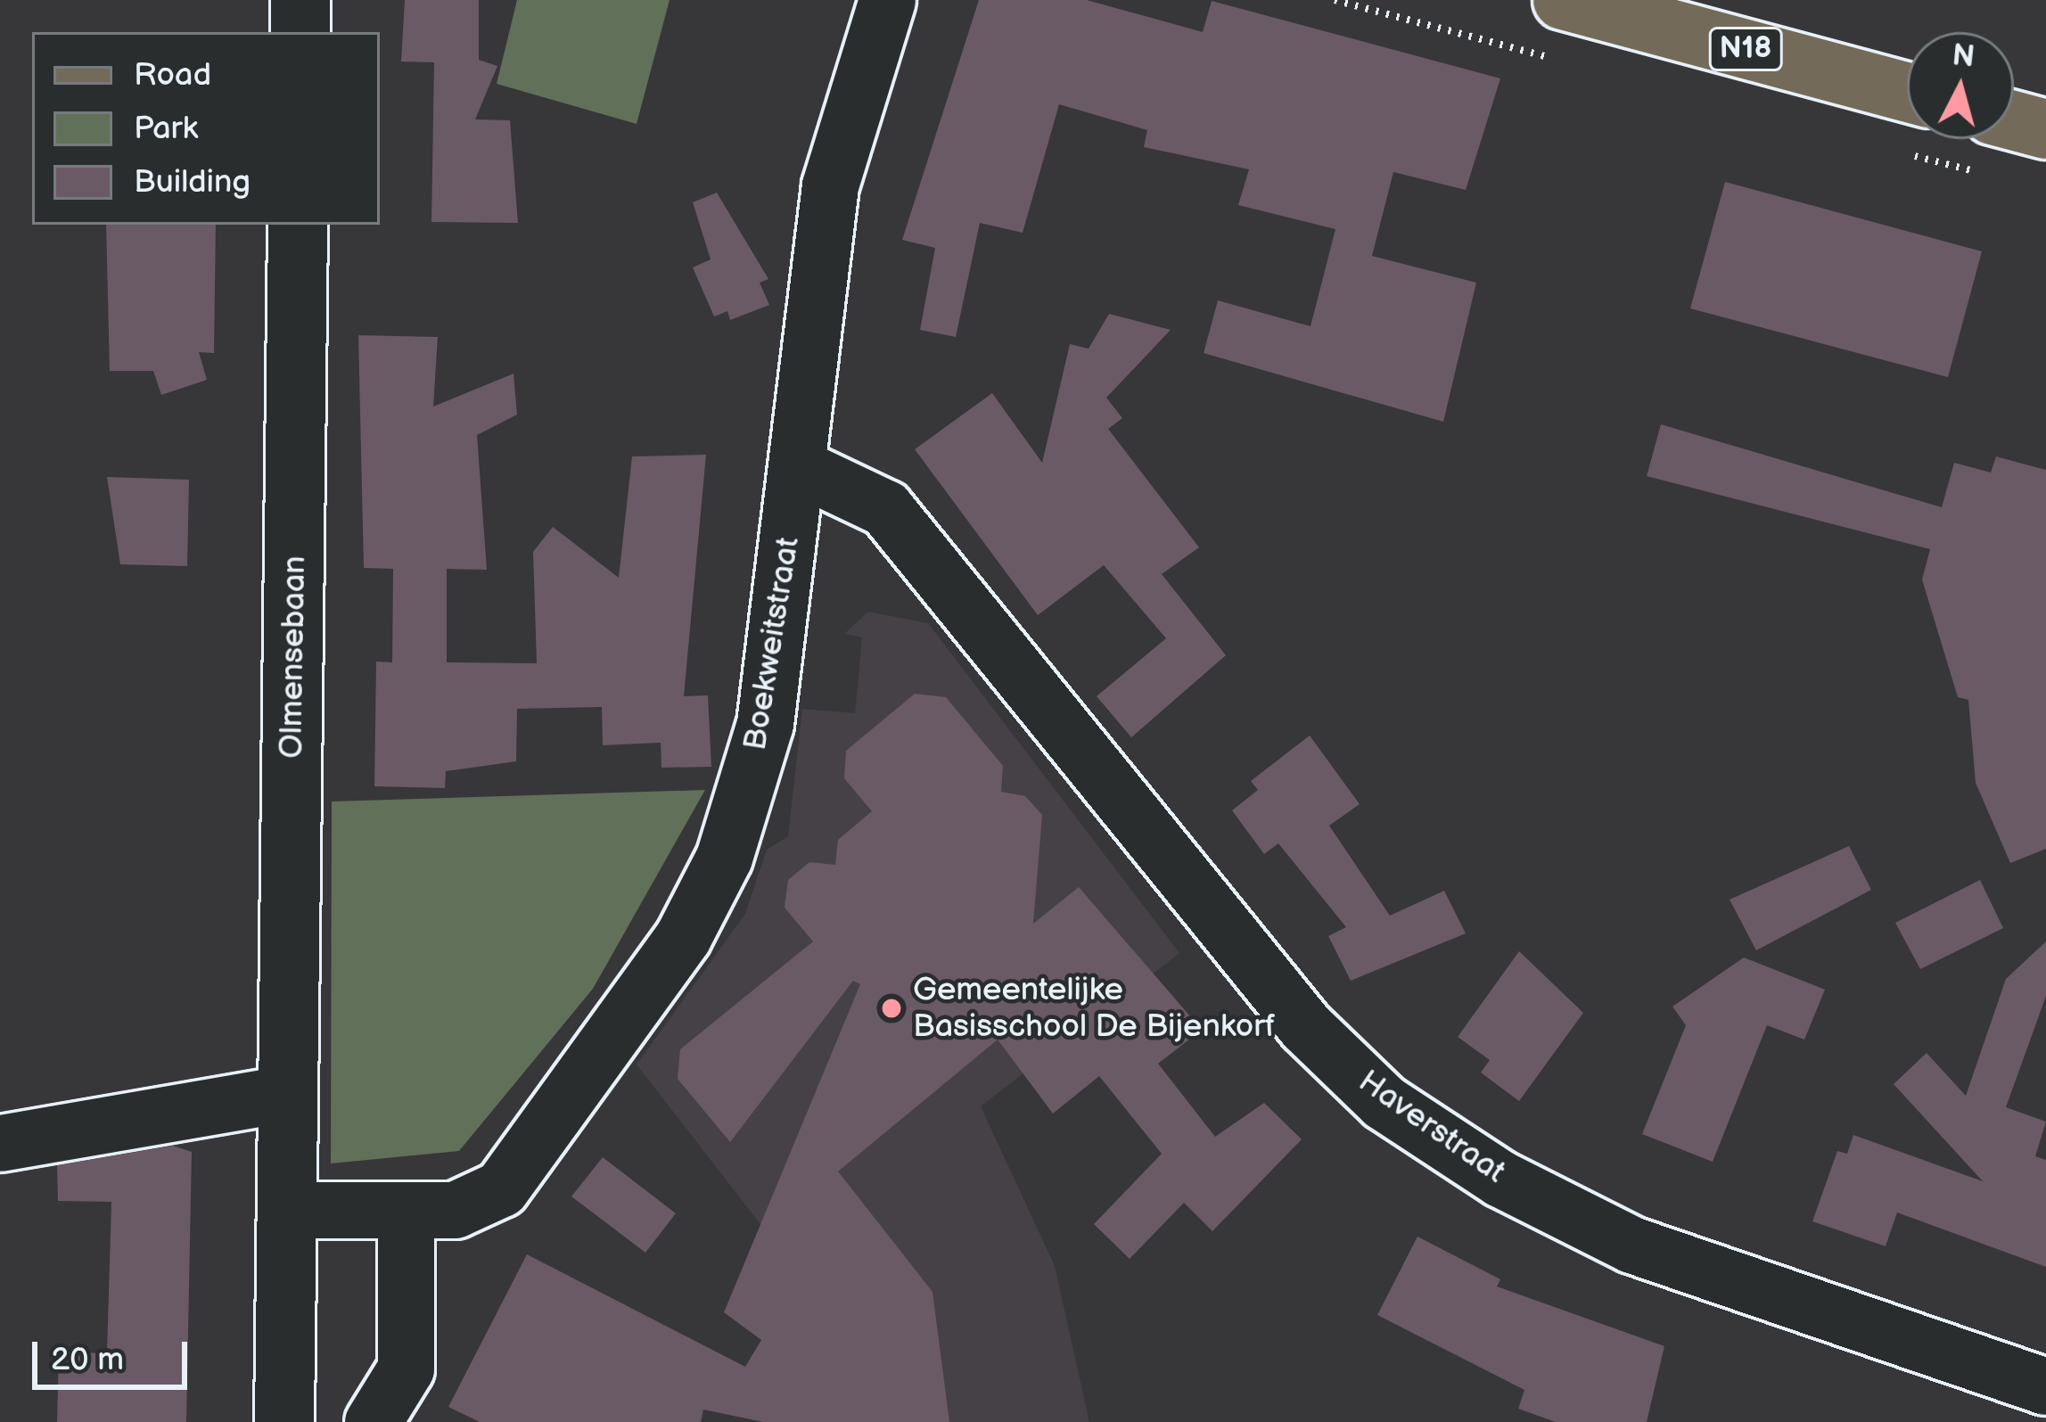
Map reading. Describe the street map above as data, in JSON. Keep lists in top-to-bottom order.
{
  "streets": {
    "main road": ["N18"],
    "street": ["Boekweitstraat", "Olmensebaan", "Haverstraat"]
  },
  "crossings": [
    ["Boekweitstraat", "Olmensebaan"],
    ["Boekweitstraat", "Haverstraat"]
  ],
  "places": ["Gemeentelijke Basisschool De Bijenkorf"],
  "legend": ["Road", "Park", "Building"],
  "scale_bar": "20 m",
  "north": "top"
}
